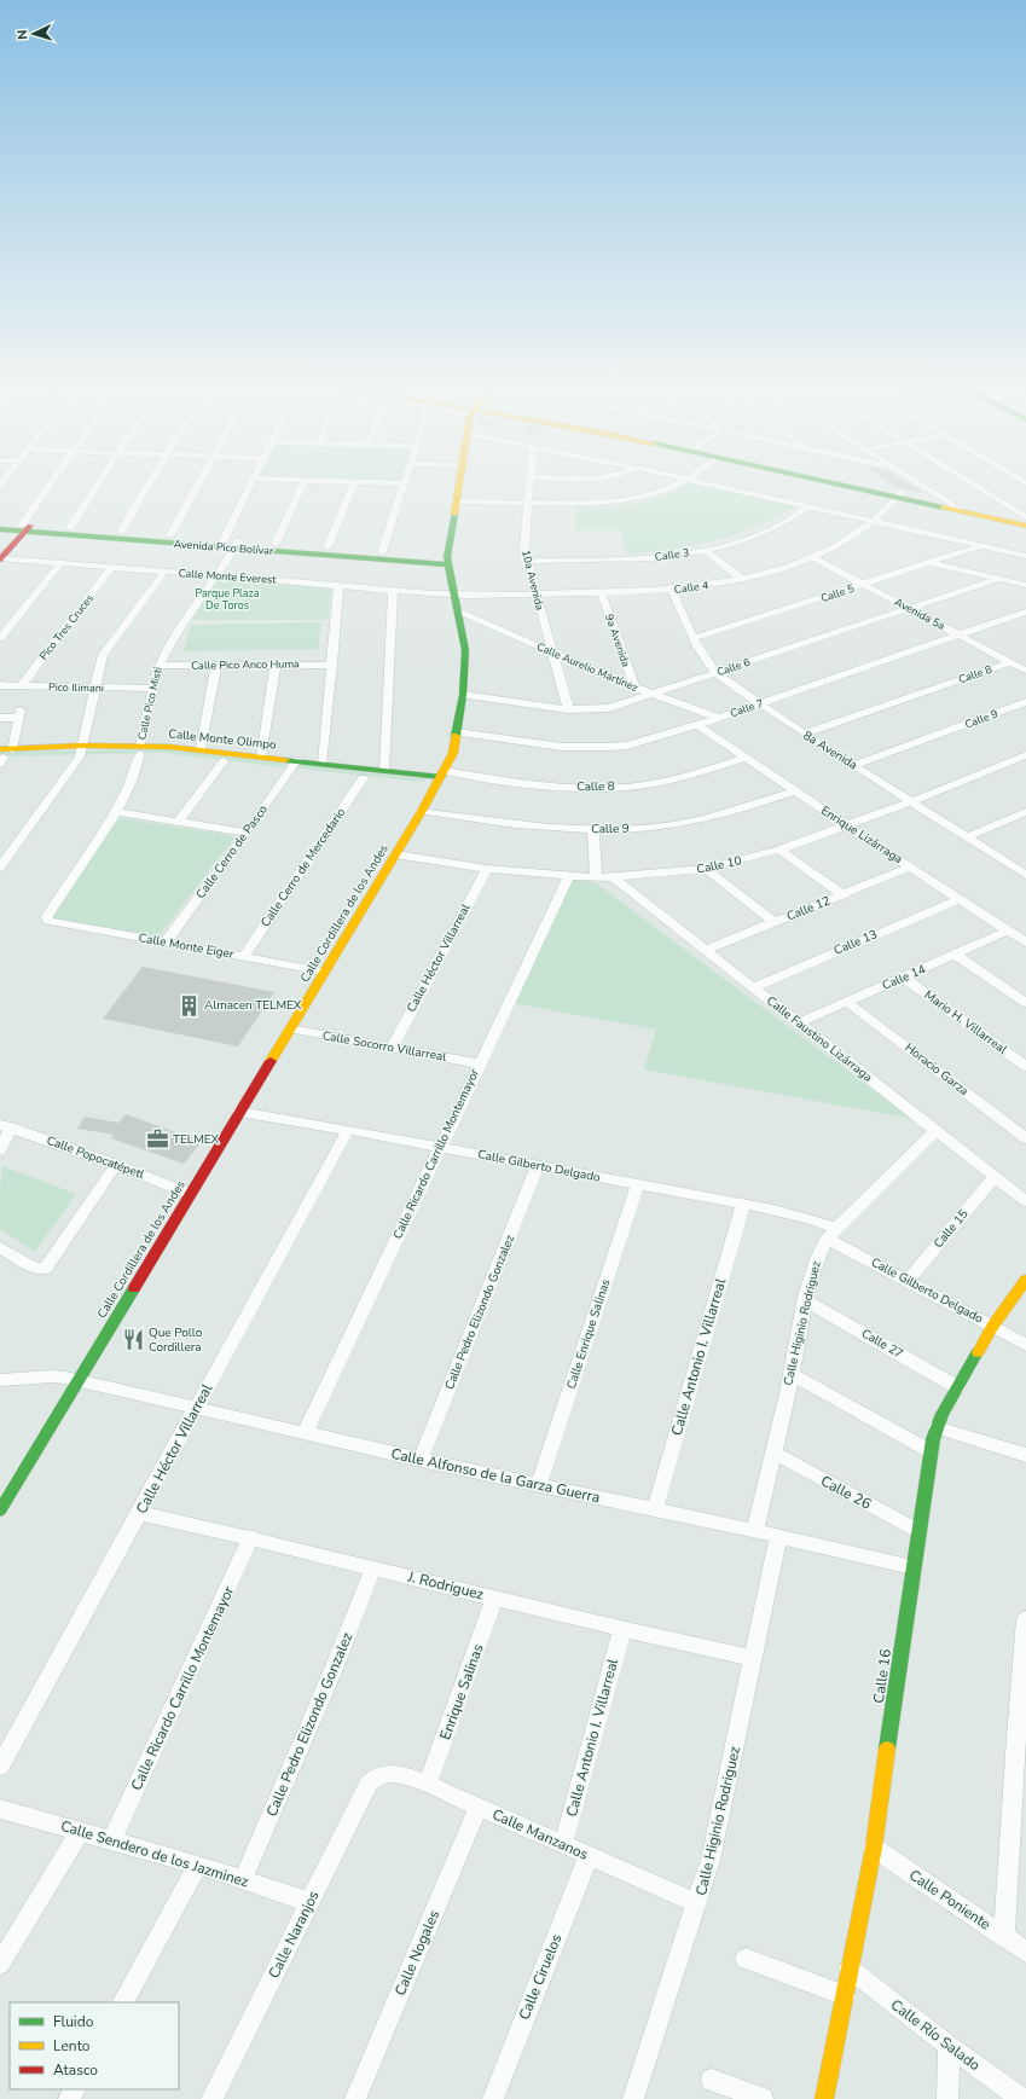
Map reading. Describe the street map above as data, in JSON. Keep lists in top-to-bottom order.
{
  "streets": {
    "street": [
      "Avenida Pico Bolívar",
      "Calle 3",
      "Calle Monte Everest",
      "10a Avenida",
      "Calle 4",
      "Calle 5",
      "Avenida 5a",
      "Pico Tres Cruces",
      "9a Avenida",
      "Calle Pico Anco Huma",
      "Calle Aurelio Martínez",
      "Calle 6",
      "Calle 8",
      "Pico Ilimani",
      "Calle Pico Misti",
      "Calle 7",
      "Calle 9",
      "Calle Monte Olimpo",
      "8a Avenida",
      "Enrique Lizárraga",
      "Calle Cerro de Pasco",
      "Calle 10",
      "Calle Cerro de Mercedario",
      "Calle 12",
      "Calle Cordillera de los Andes",
      "Calle 13",
      "Calle Monte Eiger",
      "Calle Héctor Villarreal",
      "Calle 14",
      "Mario H. Villarreal",
      "Calle Faustino Lizárraga",
      "Calle Socorro Villarreal",
      "Horacio Garza",
      "Calle Ricardo Carrillo Montemayor",
      "Calle Popocatépetl",
      "Calle Gilberto Delgado",
      "Calle 15",
      "Calle Pedro Elizondo Gonzalez",
      "Calle Higinio Rodriguez",
      "Calle Enrique Salinas",
      "Calle 27",
      "Calle Antonio I. Villarreal",
      "Calle Alfonso de la Garza Guerra",
      "Calle 26",
      "J. Rodriguez",
      "Calle 16",
      "Enrique Salinas",
      "Calle Manzanos",
      "Calle Sendero de los Jazminez",
      "Calle Poniente",
      "Calle Naranjos",
      "Calle Nogales",
      "Calle Ciruelos",
      "Calle Río Salado"
    ]
  },
  "crossings": [
    ["Avenida Pico Bolívar", "Calle Pico Misti"],
    ["Avenida Pico Bolívar", "Calle Cordillera de los Andes"],
    ["Calle 3", "10a Avenida"],
    ["Calle Monte Everest", "Calle 4"],
    ["Calle Monte Everest", "Pico Tres Cruces"],
    ["Calle Monte Everest", "Calle Pico Misti"],
    ["Calle Monte Everest", "Calle Cordillera de los Andes"],
    ["10a Avenida", "Calle 4"],
    ["10a Avenida", "Calle Aurelio Martínez"],
    ["10a Avenida", "Calle 6"],
    ["Calle 4", "Avenida 5a"],
    ["Calle 4", "9a Avenida"],
    ["Calle 4", "8a Avenida"],
    ["Calle 4", "Calle Cordillera de los Andes"],
    ["Calle 5", "Avenida 5a"],
    ["Calle 5", "8a Avenida"],
    ["Avenida 5a", "Calle 6"],
    ["Avenida 5a", "Calle 8"],
    ["Avenida 5a", "Calle 7"],
    ["Pico Tres Cruces", "Pico Ilimani"],
    ["9a Avenida", "Calle Aurelio Martínez"],
    ["Calle Pico Anco Huma", "Calle Pico Misti"],
    ["Calle Aurelio Martínez", "Calle 6"],
    ["Calle Aurelio Martínez", "Calle 7"],
    ["Calle Aurelio Martínez", "Calle Cordillera de los Andes"],
    ["Calle 6", "8a Avenida"],
    ["Calle 6", "Calle Cordillera de los Andes"],
    ["Calle 8", "Calle Monte Olimpo"],
    ["Calle 8", "8a Avenida"],
    ["Calle 8", "Enrique Lizárraga"],
    ["Calle 8", "Calle Cordillera de los Andes"],
    ["Pico Ilimani", "Calle Pico Misti"],
    ["Calle Pico Misti", "Calle Monte Olimpo"],
    ["Calle Pico Misti", "Calle Monte Eiger"],
    ["Calle 7", "8a Avenida"],
    ["Calle 7", "Enrique Lizárraga"],
    ["Calle 7", "Calle Cordillera de los Andes"],
    ["Calle 9", "8a Avenida"],
    ["Calle 9", "Enrique Lizárraga"],
    ["Calle 9", "Calle Cordillera de los Andes"],
    ["Calle Monte Olimpo", "Calle Cerro de Pasco"],
    ["Calle Monte Olimpo", "Calle Cerro de Mercedario"],
    ["Calle Monte Olimpo", "Calle Cordillera de los Andes"],
    ["8a Avenida", "Calle 10"],
    ["Enrique Lizárraga", "Calle 10"],
    ["Enrique Lizárraga", "Calle 12"],
    ["Enrique Lizárraga", "Calle 13"],
    ["Enrique Lizárraga", "Calle 14"],
    ["Calle Cerro de Pasco", "Calle Monte Eiger"],
    ["Calle 10", "Calle Cordillera de los Andes"],
    ["Calle 10", "Calle Héctor Villarreal"],
    ["Calle 10", "Calle Faustino Lizárraga"],
    ["Calle 10", "Calle Ricardo Carrillo Montemayor"],
    ["Calle Cerro de Mercedario", "Calle Monte Eiger"],
    ["Calle 12", "Calle Faustino Lizárraga"],
    ["Calle Cordillera de los Andes", "Calle Monte Eiger"],
    ["Calle Cordillera de los Andes", "Calle Socorro Villarreal"],
    ["Calle Cordillera de los Andes", "Calle Popocatépetl"],
    ["Calle Cordillera de los Andes", "Calle Gilberto Delgado"],
    ["Calle Cordillera de los Andes", "Calle Alfonso de la Garza Guerra"],
    ["Calle 13", "Calle Faustino Lizárraga"],
    ["Calle Héctor Villarreal", "Calle Socorro Villarreal"],
    ["Calle Héctor Villarreal", "Calle Gilberto Delgado"],
    ["Calle Héctor Villarreal", "Calle Alfonso de la Garza Guerra"],
    ["Calle Héctor Villarreal", "J. Rodriguez"],
    ["Calle 14", "Mario H. Villarreal"],
    ["Calle 14", "Calle Faustino Lizárraga"],
    ["Calle 14", "Horacio Garza"],
    ["Calle Faustino Lizárraga", "Calle 15"],
    ["Calle Faustino Lizárraga", "Calle Higinio Rodriguez"],
    ["Calle Socorro Villarreal", "Calle Ricardo Carrillo Montemayor"],
    ["Calle Ricardo Carrillo Montemayor", "Calle Gilberto Delgado"],
    ["Calle Ricardo Carrillo Montemayor", "Calle Alfonso de la Garza Guerra"],
    ["Calle Ricardo Carrillo Montemayor", "J. Rodriguez"],
    ["Calle Ricardo Carrillo Montemayor", "Calle Sendero de los Jazminez"],
    ["Calle Gilberto Delgado", "Calle 15"],
    ["Calle Gilberto Delgado", "Calle Pedro Elizondo Gonzalez"],
    ["Calle Gilberto Delgado", "Calle Higinio Rodriguez"],
    ["Calle Gilberto Delgado", "Calle Enrique Salinas"],
    ["Calle Gilberto Delgado", "Calle Antonio I. Villarreal"],
    ["Calle Gilberto Delgado", "Calle 16"],
    ["Calle Pedro Elizondo Gonzalez", "Calle Alfonso de la Garza Guerra"],
    ["Calle Pedro Elizondo Gonzalez", "J. Rodriguez"],
    ["Calle Pedro Elizondo Gonzalez", "Calle Sendero de los Jazminez"],
    ["Calle Higinio Rodriguez", "Calle 27"],
    ["Calle Higinio Rodriguez", "Calle Alfonso de la Garza Guerra"],
    ["Calle Higinio Rodriguez", "Calle 26"],
    ["Calle Higinio Rodriguez", "J. Rodriguez"],
    ["Calle Higinio Rodriguez", "Calle Manzanos"],
    ["Calle Enrique Salinas", "Calle Alfonso de la Garza Guerra"],
    ["Calle 27", "Calle 16"],
    ["Calle Antonio I. Villarreal", "Calle Alfonso de la Garza Guerra"],
    ["Calle Antonio I. Villarreal", "J. Rodriguez"],
    ["Calle Antonio I. Villarreal", "Calle Manzanos"],
    ["Calle Alfonso de la Garza Guerra", "Calle 16"],
    ["Calle 26", "Calle 16"],
    ["J. Rodriguez", "Enrique Salinas"],
    ["Calle 16", "Calle Poniente"],
    ["Calle 16", "Calle Río Salado"],
    ["Enrique Salinas", "Calle Manzanos"],
    ["Calle Manzanos", "Calle Naranjos"],
    ["Calle Manzanos", "Calle Nogales"],
    ["Calle Manzanos", "Calle Ciruelos"],
    ["Calle Sendero de los Jazminez", "Calle Naranjos"]
  ],
  "parks": ["Parque Plaza De Toros"],
  "places": {
    "building": ["Almacen TELMEX"],
    "office": ["TELMEX"],
    "restaurant": ["Que Pollo Cordillera"]
  },
  "legend": ["Fluido", "Lento", "Atasco"],
  "north": "left"
}
